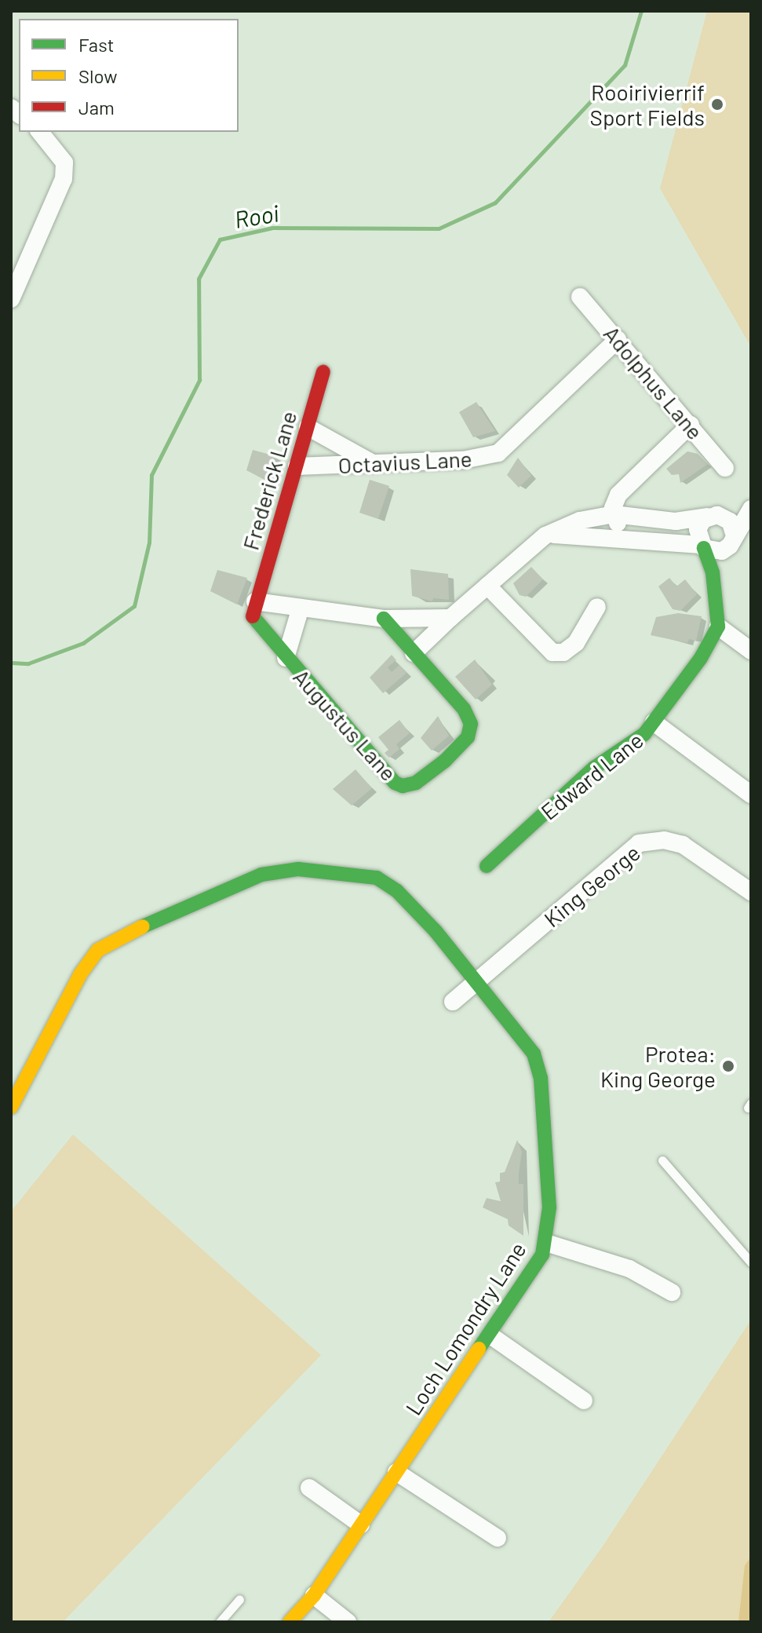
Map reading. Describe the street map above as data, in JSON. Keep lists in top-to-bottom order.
{
  "streets": {
    "street": [
      "Adolphus Lane",
      "Octavius Lane",
      "Frederick Lane",
      "Augustus Lane",
      "Edward Lane",
      "King George",
      "Loch Lomondry Lane"
    ]
  },
  "crossings": [
    ["Adolphus Lane", "Octavius Lane"],
    ["Octavius Lane", "Frederick Lane"],
    ["Frederick Lane", "Augustus Lane"],
    ["King George", "Loch Lomondry Lane"]
  ],
  "water": ["Rooi"],
  "places": ["Rooirivierrif Sport Fields", "Protea: King George"],
  "legend": ["Fast", "Slow", "Jam"]
}
